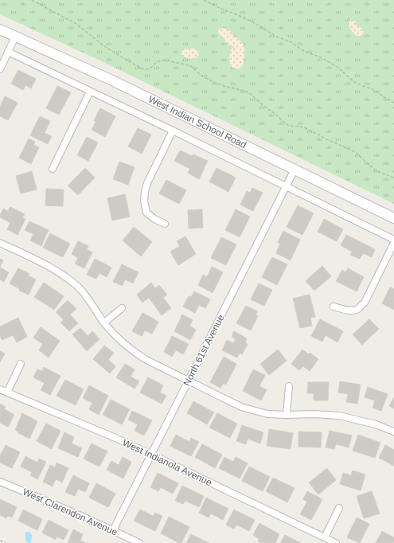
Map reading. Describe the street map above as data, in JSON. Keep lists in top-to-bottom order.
{
  "streets": {
    "main road": ["West Indian School Road"],
    "street": ["North 61st Avenue", "West Indianola Avenue", "West Clarendon Avenue"]
  },
  "crossings": [
    ["West Indian School Road", "North 61st Avenue"],
    ["North 61st Avenue", "West Indianola Avenue"],
    ["North 61st Avenue", "West Clarendon Avenue"]
  ]
}
